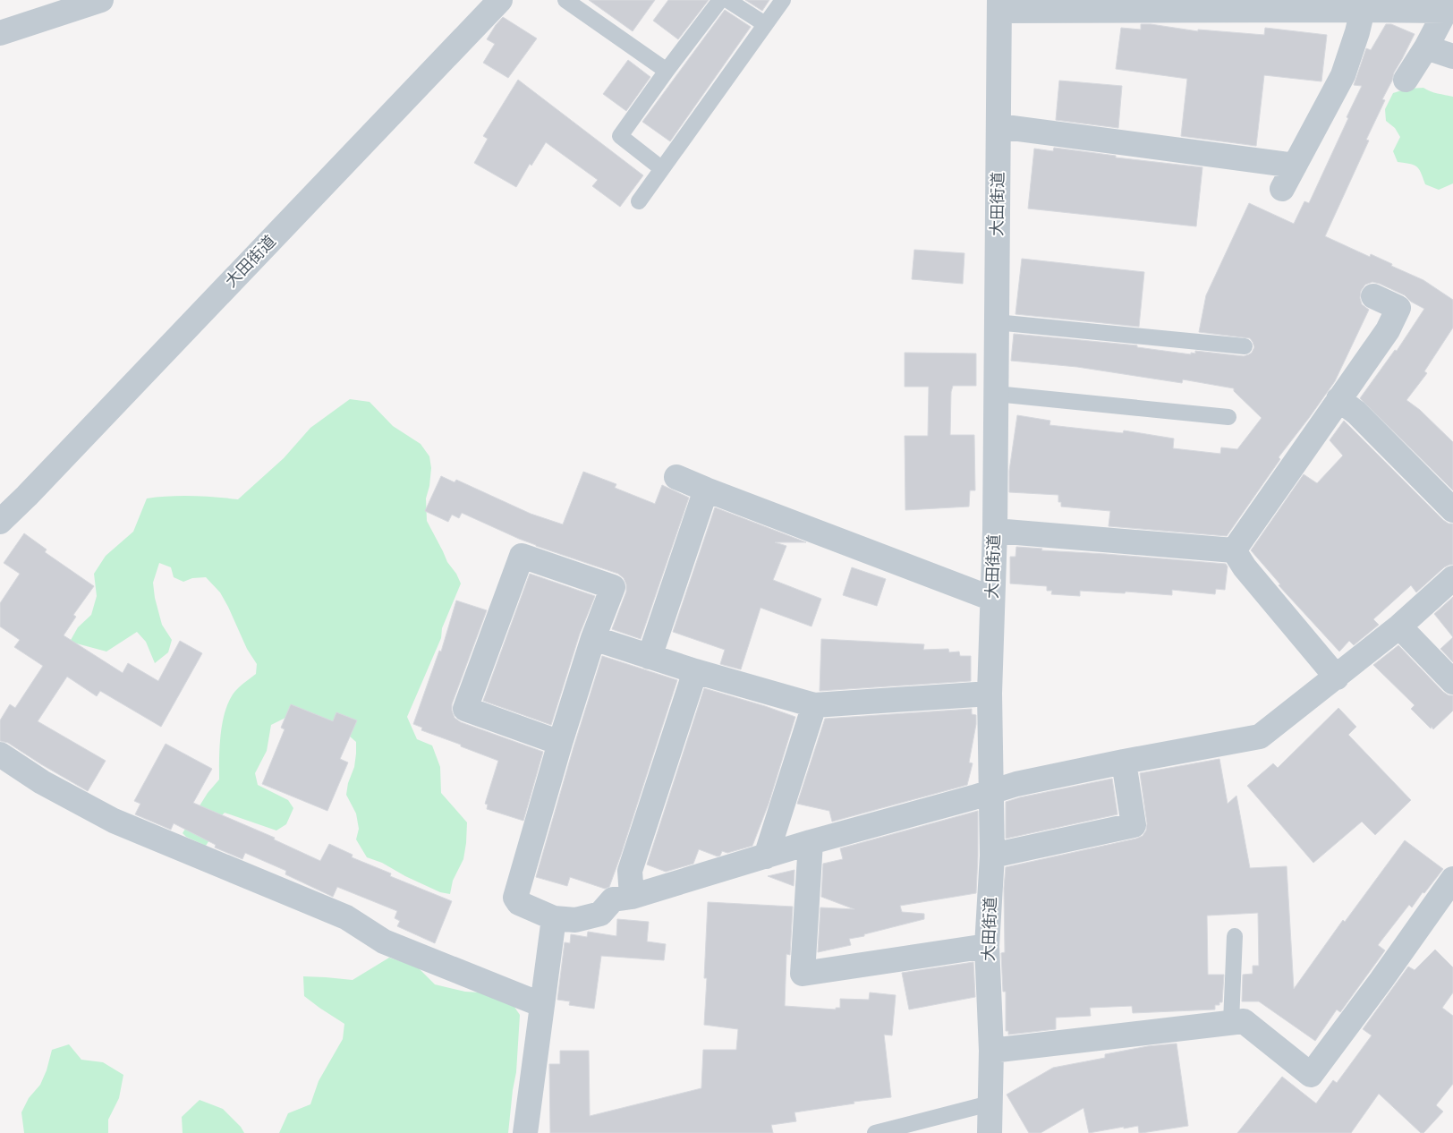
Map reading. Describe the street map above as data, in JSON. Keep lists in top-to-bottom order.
{
  "streets": {
    "street": ["大田街道"]
  }
}
